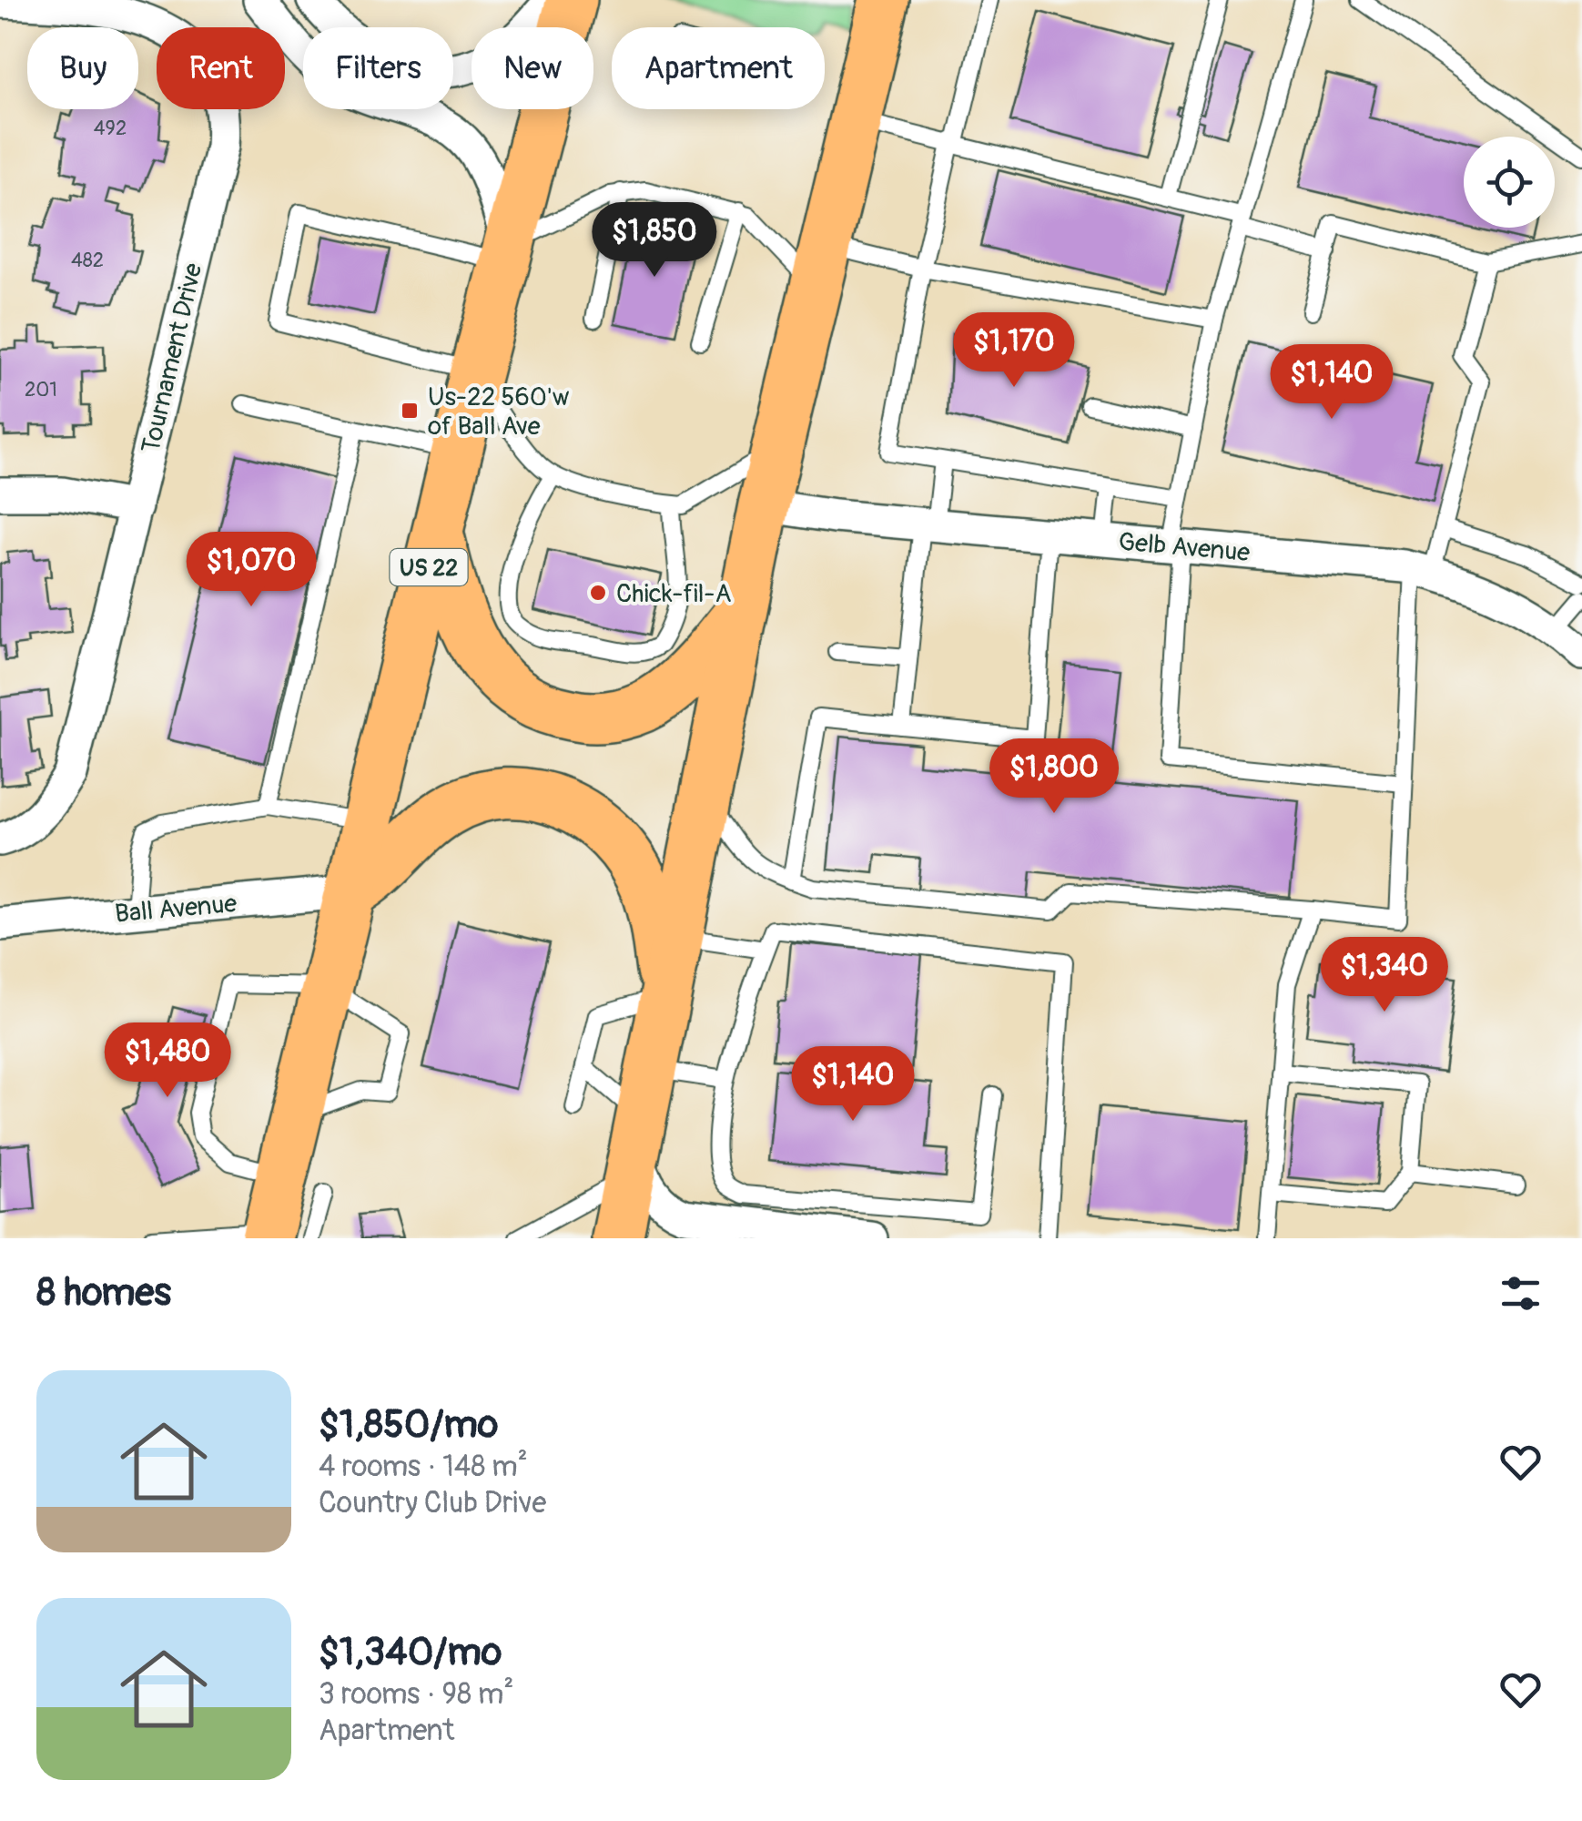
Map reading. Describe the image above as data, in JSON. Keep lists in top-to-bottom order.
{
  "streets": {
    "highway": ["US 22"],
    "street": ["Tournament Drive", "Gelb Avenue", "Ball Avenue"]
  },
  "crossings": [
    ["US 22", "Ball Avenue"]
  ],
  "places": {
    "transit": ["Us-22 560'w of Ball Ave"],
    "other": ["Chick-fil-A"]
  },
  "house_numbers": ["492", "482", "201"],
  "page": {
    "chip": [
      "Buy",
      "Rent",
      "Filters",
      "New",
      "Apartment"
    ],
    "price": [
      "$1,850",
      "$1,170",
      "$1,140",
      "$1,070",
      "$1,800",
      "$1,340",
      "$1,480",
      "$1,140"
    ],
    "heading": "8 homes",
    "list": [
      {
        "name": "$1,850/mo",
        "note": "4 rooms · 148 m² · Country Club Drive"
      },
      {
        "name": "$1,340/mo",
        "note": "3 rooms · 98 m² · Apartment"
      }
    ]
  }
}
